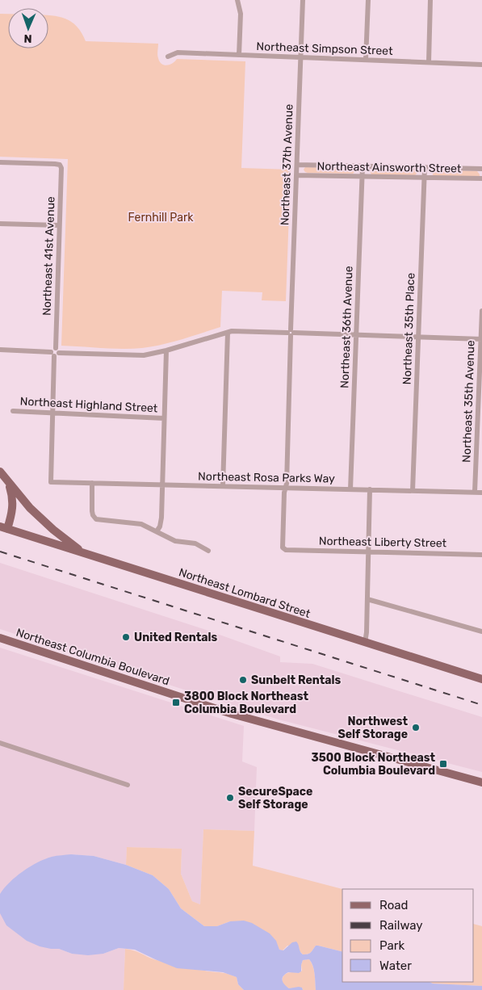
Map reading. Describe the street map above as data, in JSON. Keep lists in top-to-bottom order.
{
  "streets": {
    "main road": ["Northeast Lombard Street", "Northeast Columbia Boulevard"],
    "street": [
      "Northeast Simpson Street",
      "Northeast 37th Avenue",
      "Northeast Ainsworth Street",
      "Northeast 41st Avenue",
      "Northeast 36th Avenue",
      "Northeast 35th Place",
      "Northeast 35th Avenue",
      "Northeast Highland Street",
      "Northeast Rosa Parks Way",
      "Northeast Liberty Street"
    ]
  },
  "crossings": [
    ["Northeast Simpson Street", "Northeast 37th Avenue"],
    ["Northeast 37th Avenue", "Northeast Ainsworth Street"],
    ["Northeast 37th Avenue", "Northeast Rosa Parks Way"],
    ["Northeast 37th Avenue", "Northeast Liberty Street"],
    ["Northeast Ainsworth Street", "Northeast 36th Avenue"],
    ["Northeast Ainsworth Street", "Northeast 35th Place"],
    ["Northeast 41st Avenue", "Northeast Highland Street"],
    ["Northeast 41st Avenue", "Northeast Rosa Parks Way"],
    ["Northeast 36th Avenue", "Northeast Rosa Parks Way"],
    ["Northeast 35th Place", "Northeast Rosa Parks Way"],
    ["Northeast 35th Avenue", "Northeast Rosa Parks Way"]
  ],
  "parks": ["Fernhill Park"],
  "places": {
    "other": [
      "United Rentals",
      "Sunbelt Rentals",
      "Northwest Self Storage",
      "SecureSpace Self Storage"
    ],
    "transit": ["3800 Block Northeast Columbia Boulevard", "3500 Block Northeast Columbia Boulevard"]
  },
  "legend": [
    "Road",
    "Railway",
    "Park",
    "Water"
  ],
  "north": "bottom"
}
